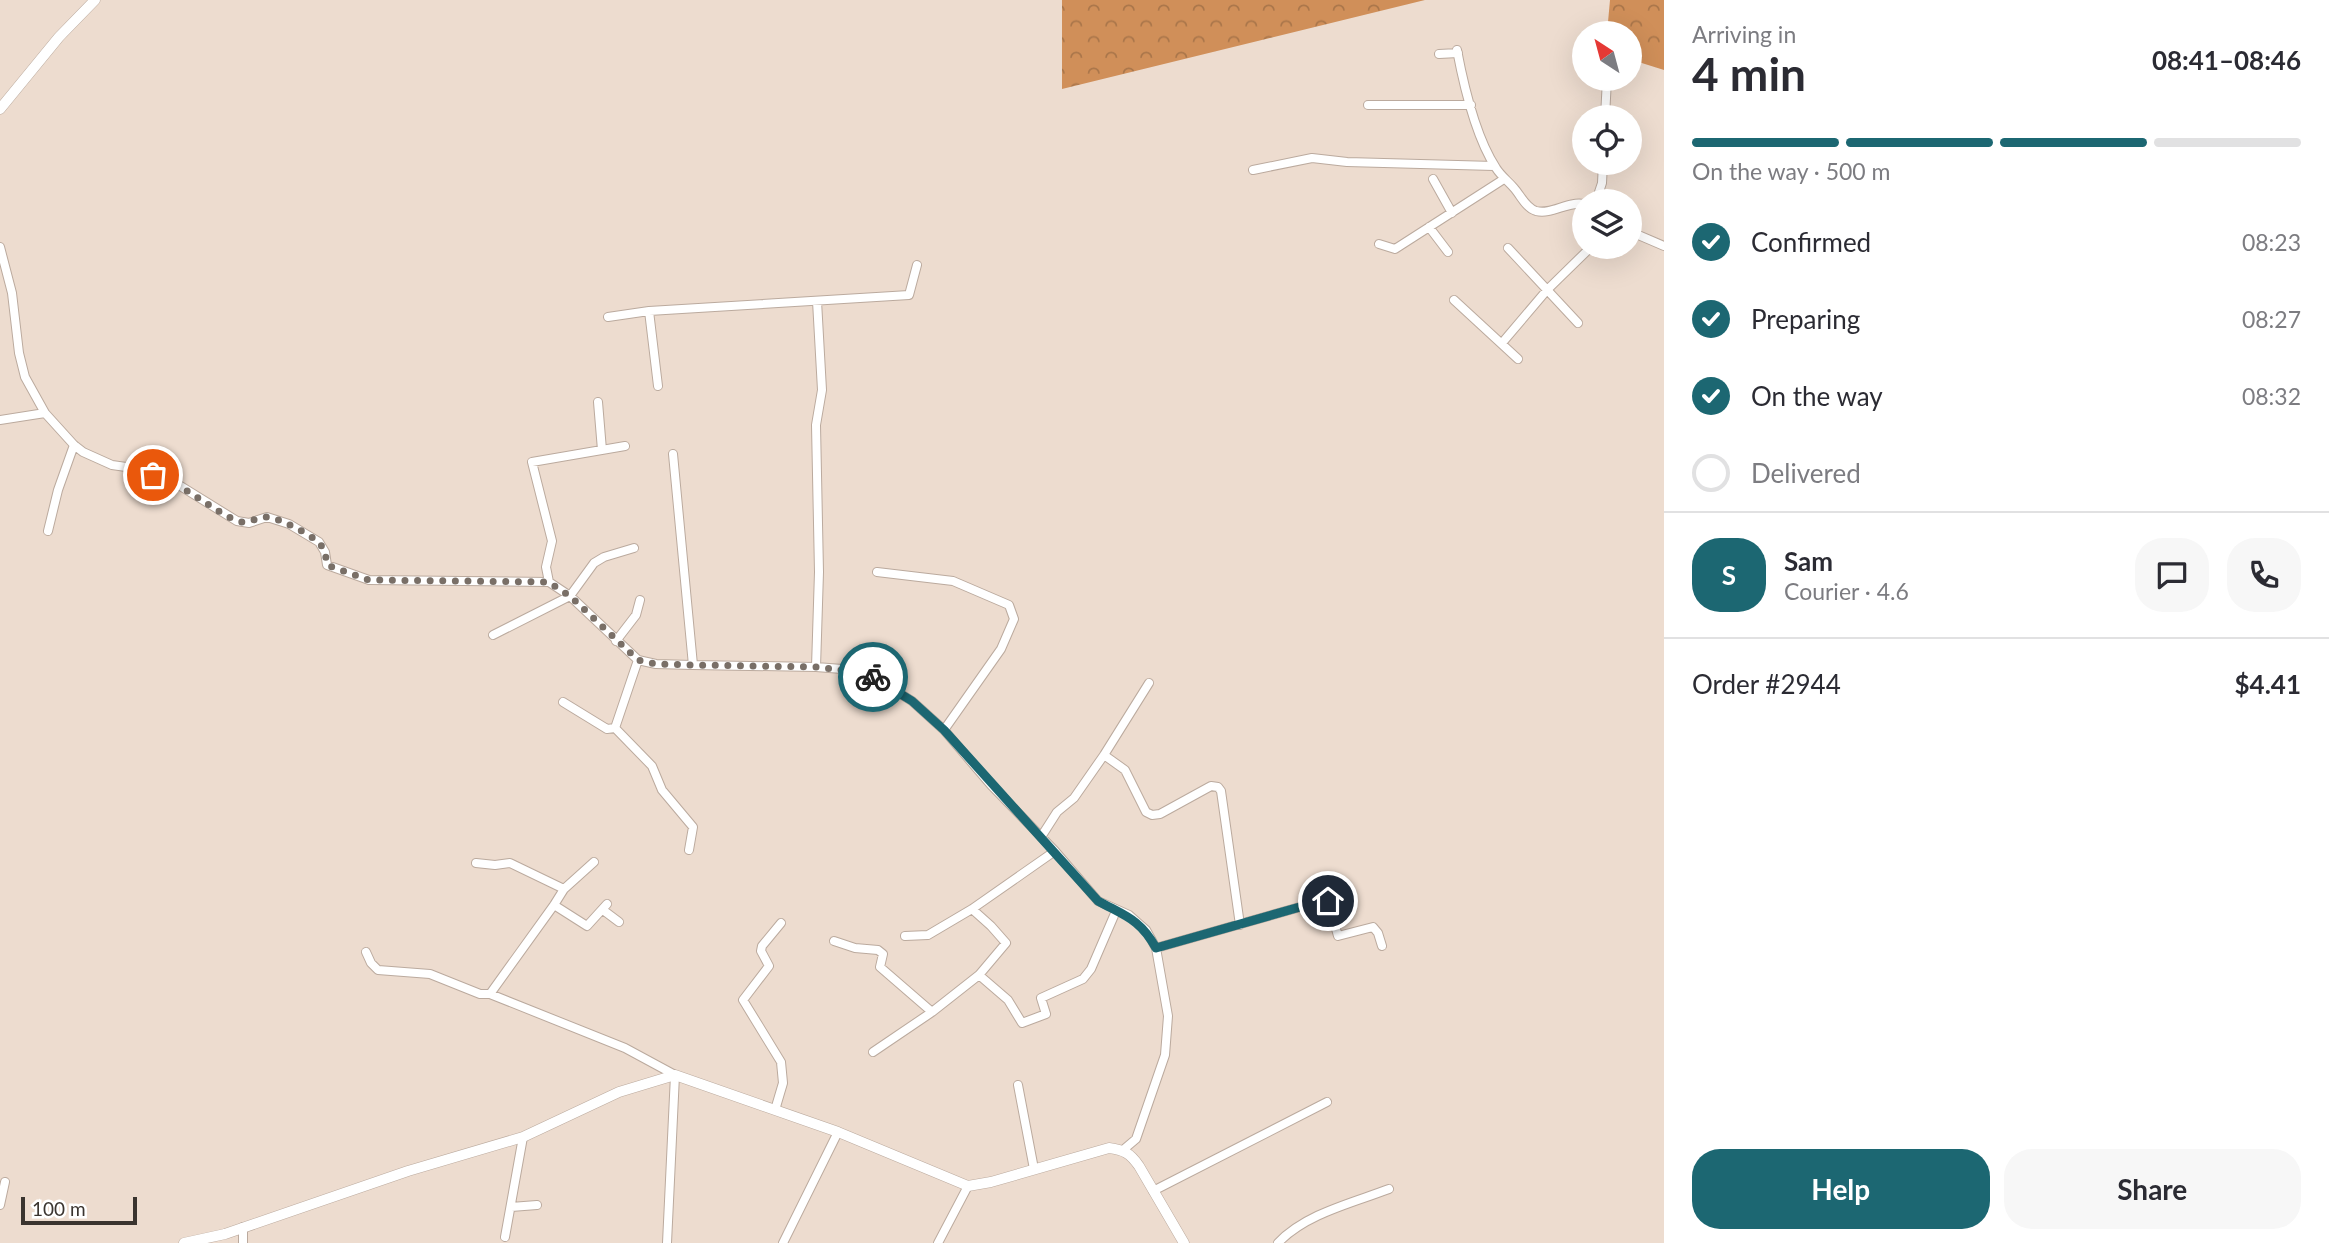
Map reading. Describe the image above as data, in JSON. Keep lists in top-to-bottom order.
{
  "scale_bar": "100 m",
  "north": "top left",
  "page": {
    "heading": ["4 min", "Arriving in", "08:41–08:46"],
    "panel": [
      "Sam",
      "Courier · 4.6",
      "Order #2944",
      "$4.41"
    ],
    "bar": "On the way · 500 m",
    "list": [
      ["Confirmed", "08:23"],
      ["Preparing", "08:27"],
      ["On the way", "08:32"],
      "Delivered"
    ],
    "round": "S",
    "buttons": ["Help", "Share"],
    "scale": "100 m"
  }
}
